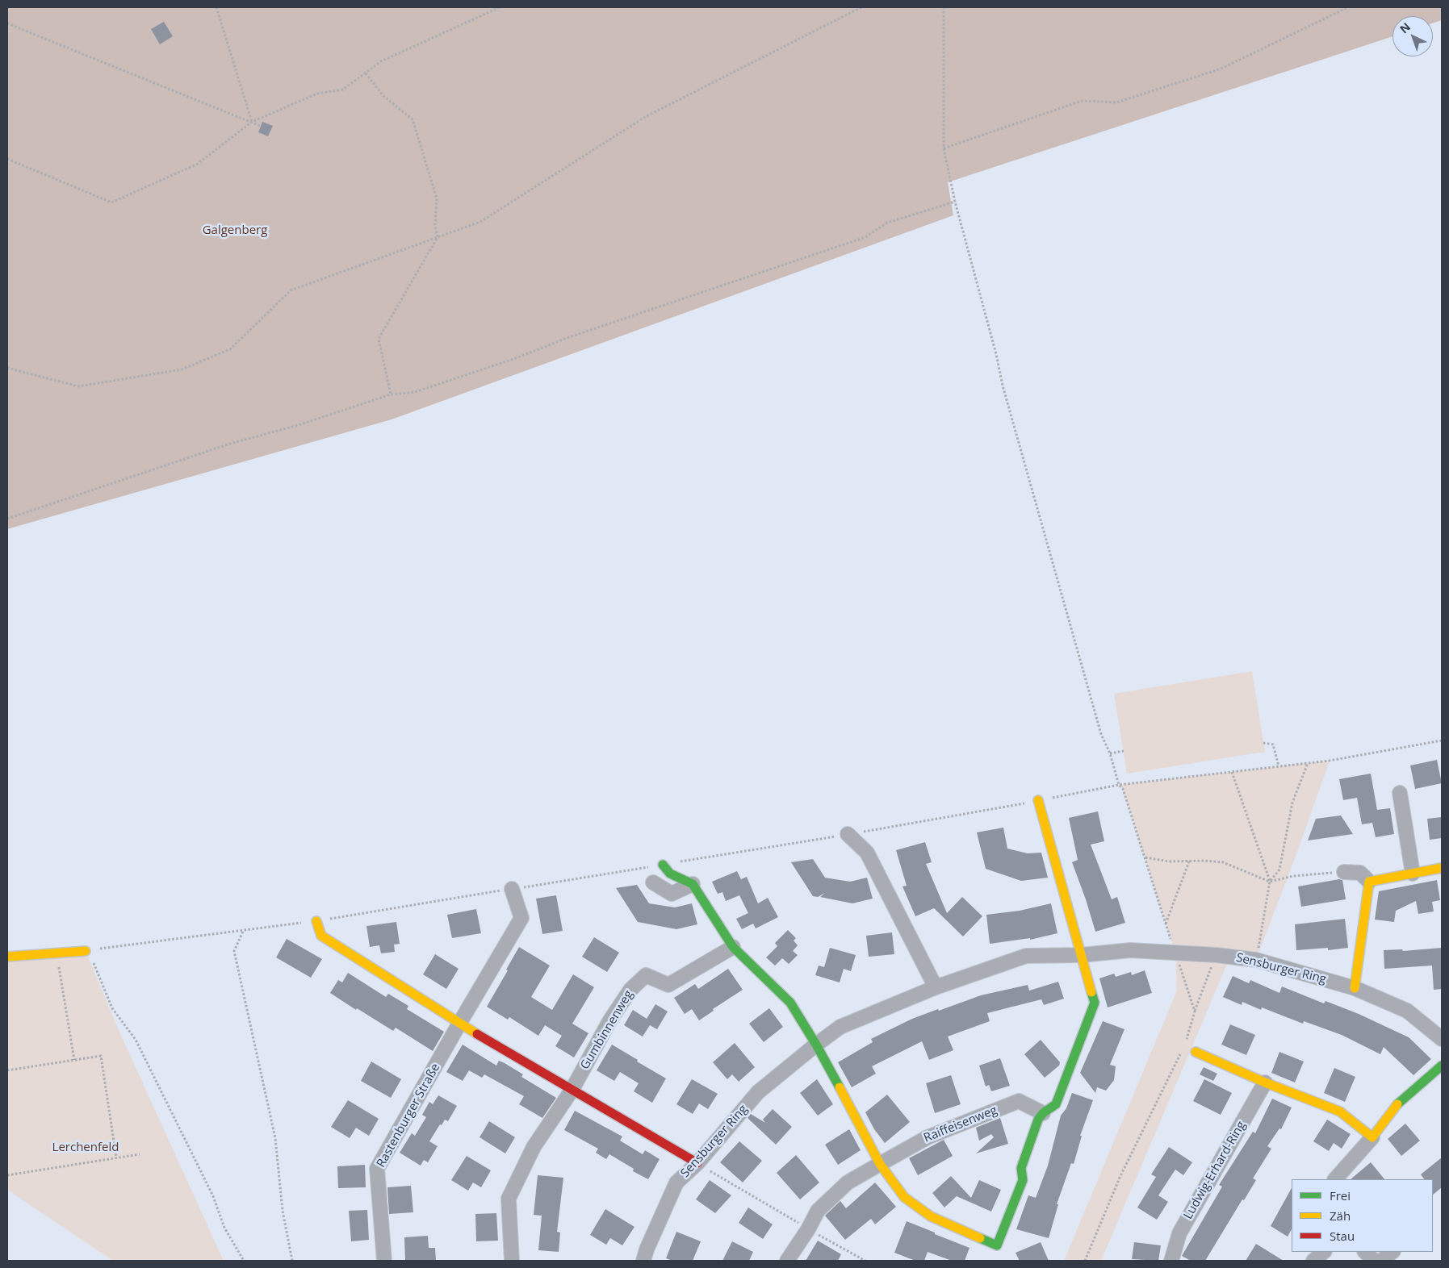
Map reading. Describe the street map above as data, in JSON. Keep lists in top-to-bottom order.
{
  "streets": {
    "street": [
      "Sensburger Ring",
      "Gumbinnenweg",
      "Rastenburger Straße",
      "Raiffeisenweg",
      "Ludwig-Erhard-Ring"
    ]
  },
  "parks": ["Galgenberg", "Lerchenfeld"],
  "legend": ["Frei", "Zäh", "Stau"],
  "north": "top left"
}
